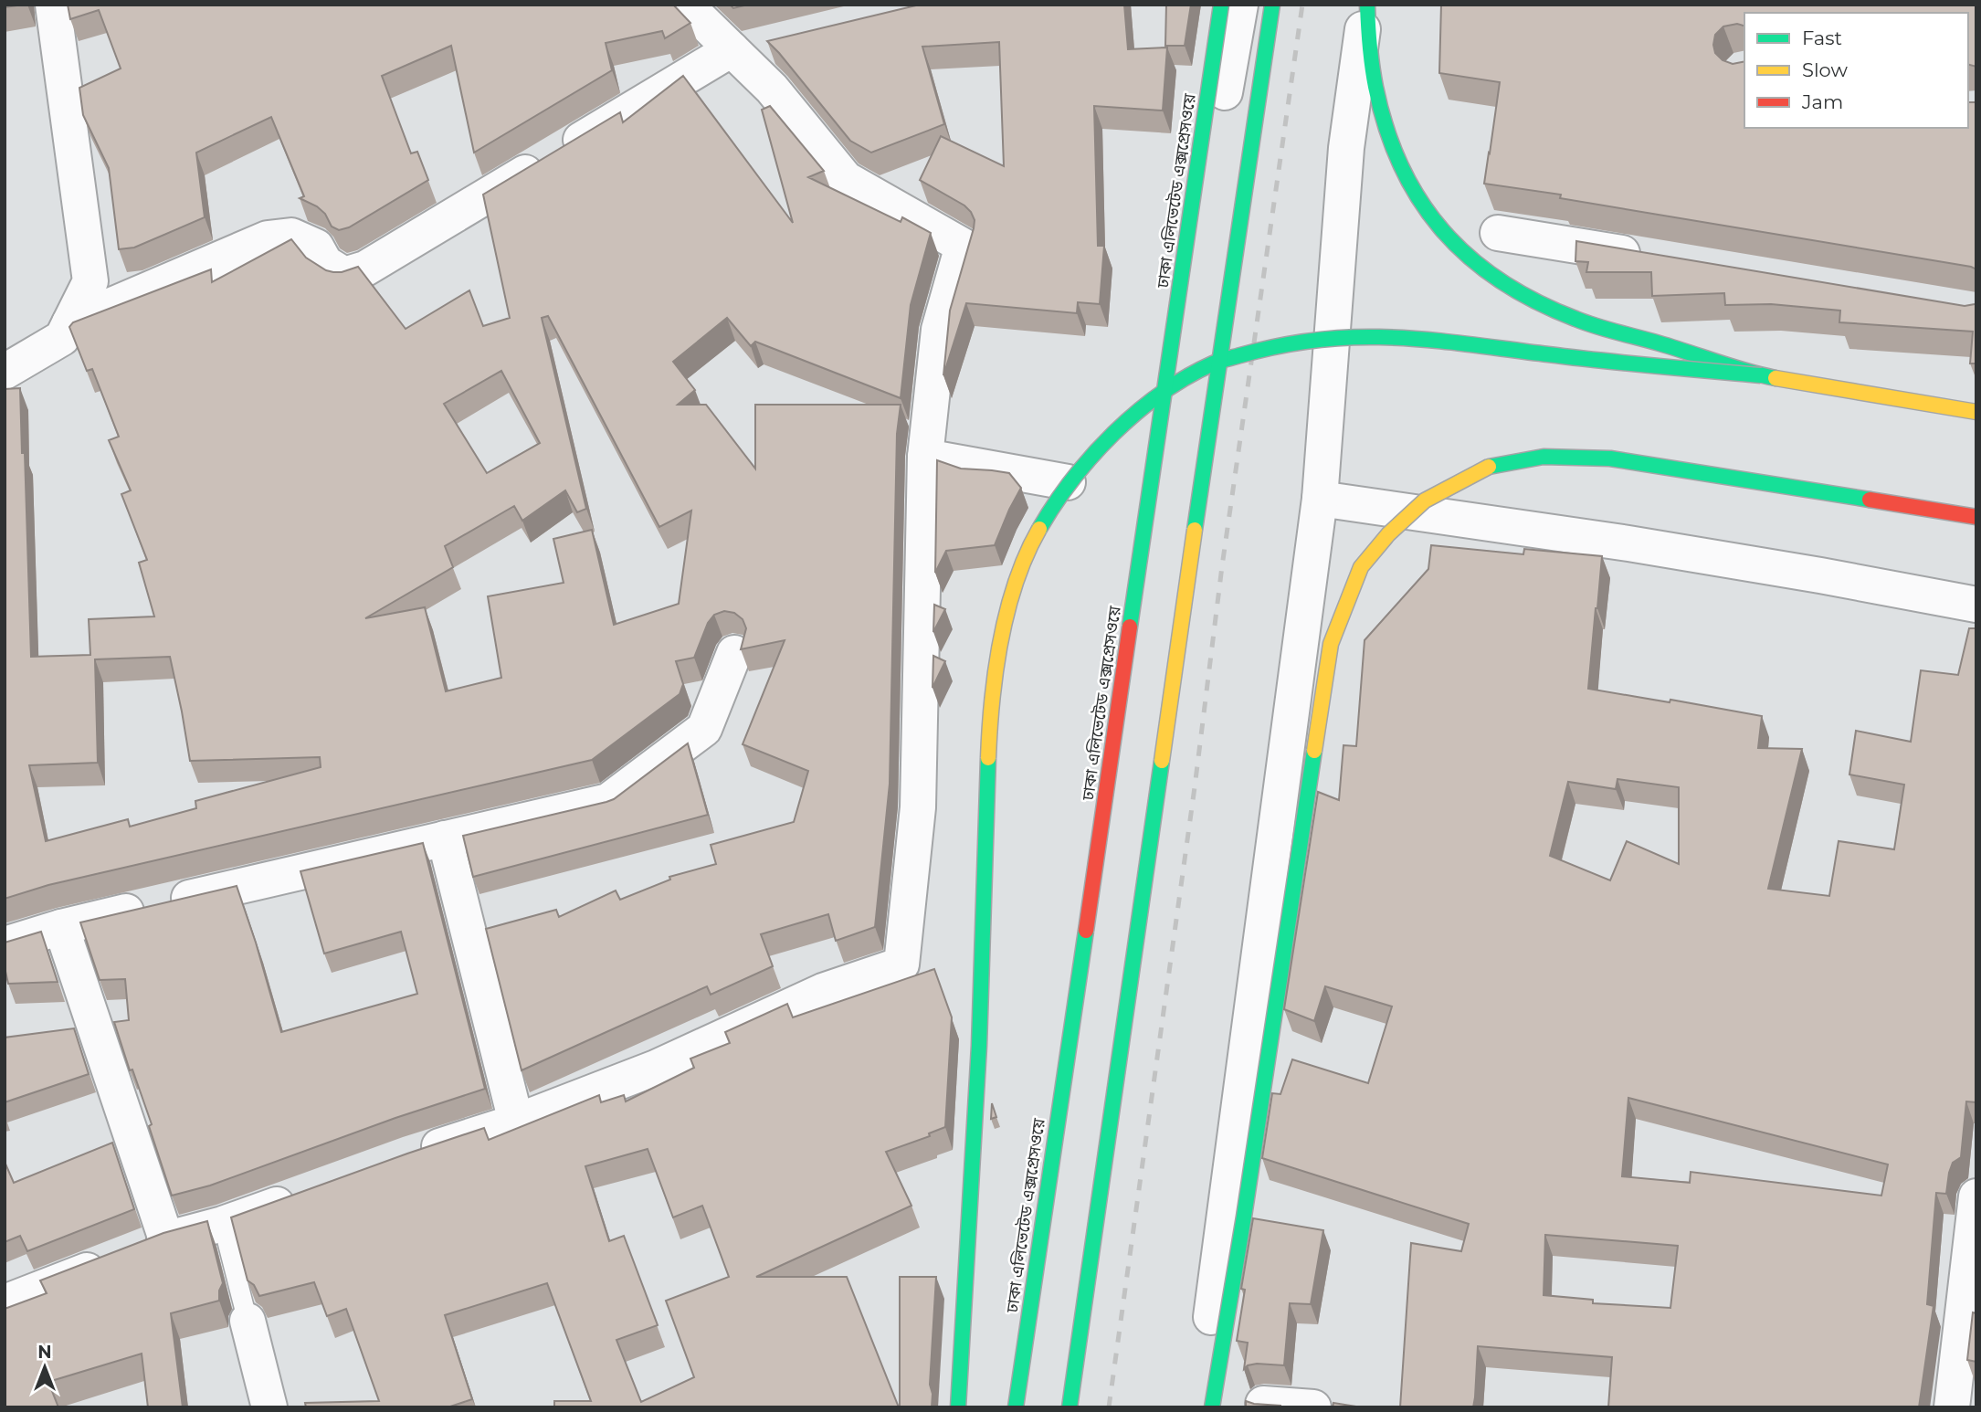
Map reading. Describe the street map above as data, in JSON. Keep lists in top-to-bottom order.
{
  "streets": {
    "highway": ["ঢাকা এলিভেটেড এক্সপ্রেসওয়ে"]
  },
  "legend": ["Fast", "Slow", "Jam"],
  "north": "top"
}
